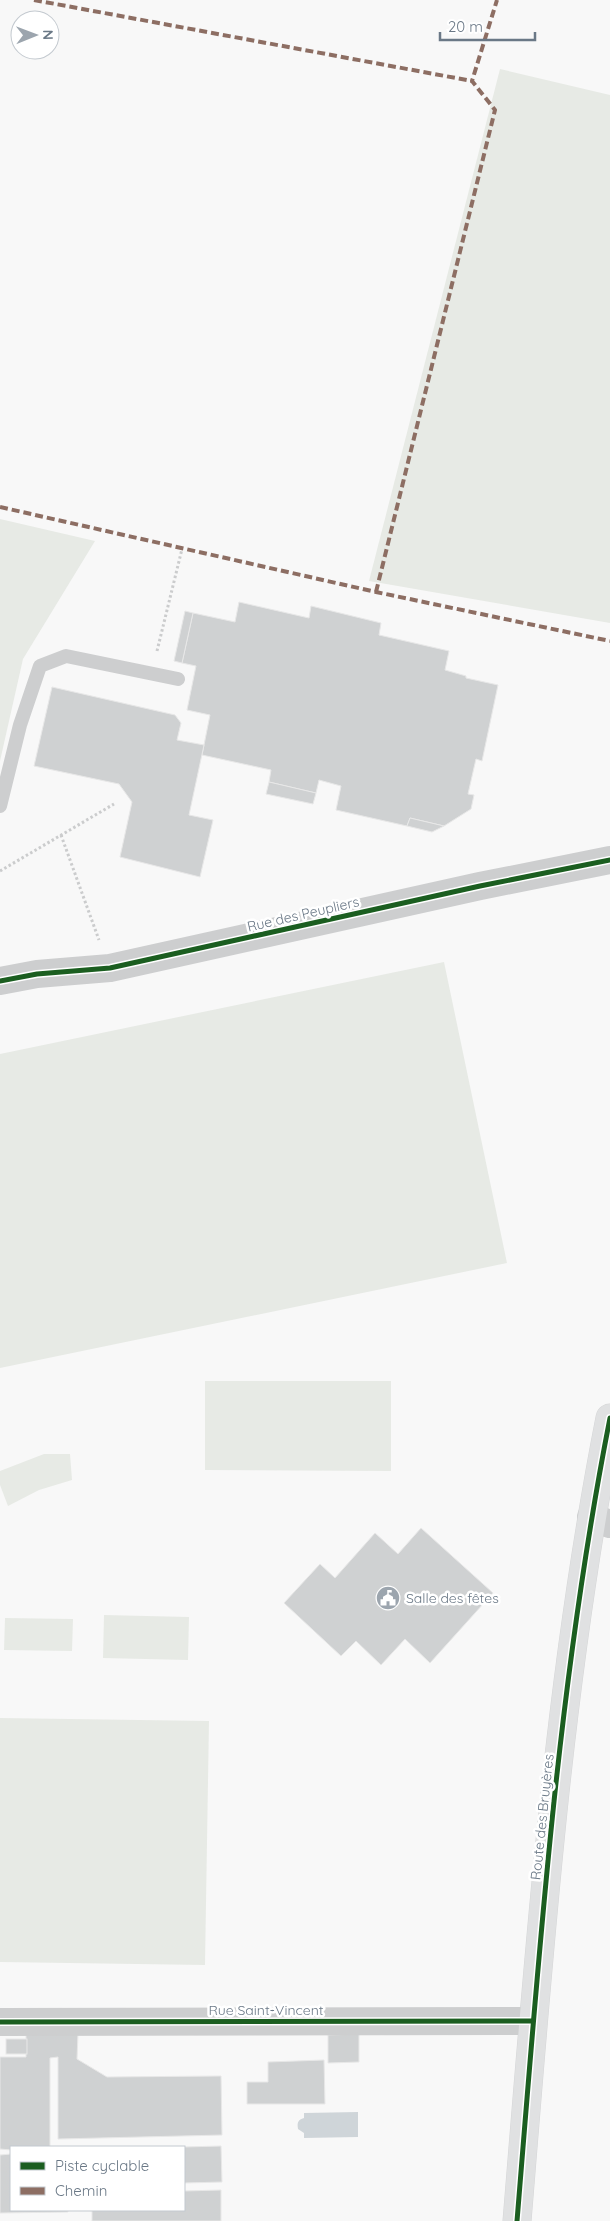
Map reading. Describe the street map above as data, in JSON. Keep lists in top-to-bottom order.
{
  "streets": {
    "main road": ["Route des Bruyères"],
    "street": ["Rue des Peupliers", "Rue Saint-Vincent"]
  },
  "crossings": [
    ["Route des Bruyères", "Rue Saint-Vincent"]
  ],
  "places": {
    "public building": ["Salle des fêtes"]
  },
  "legend": ["Piste cyclable", "Chemin"],
  "scale_bar": "20 m",
  "north": "right"
}
